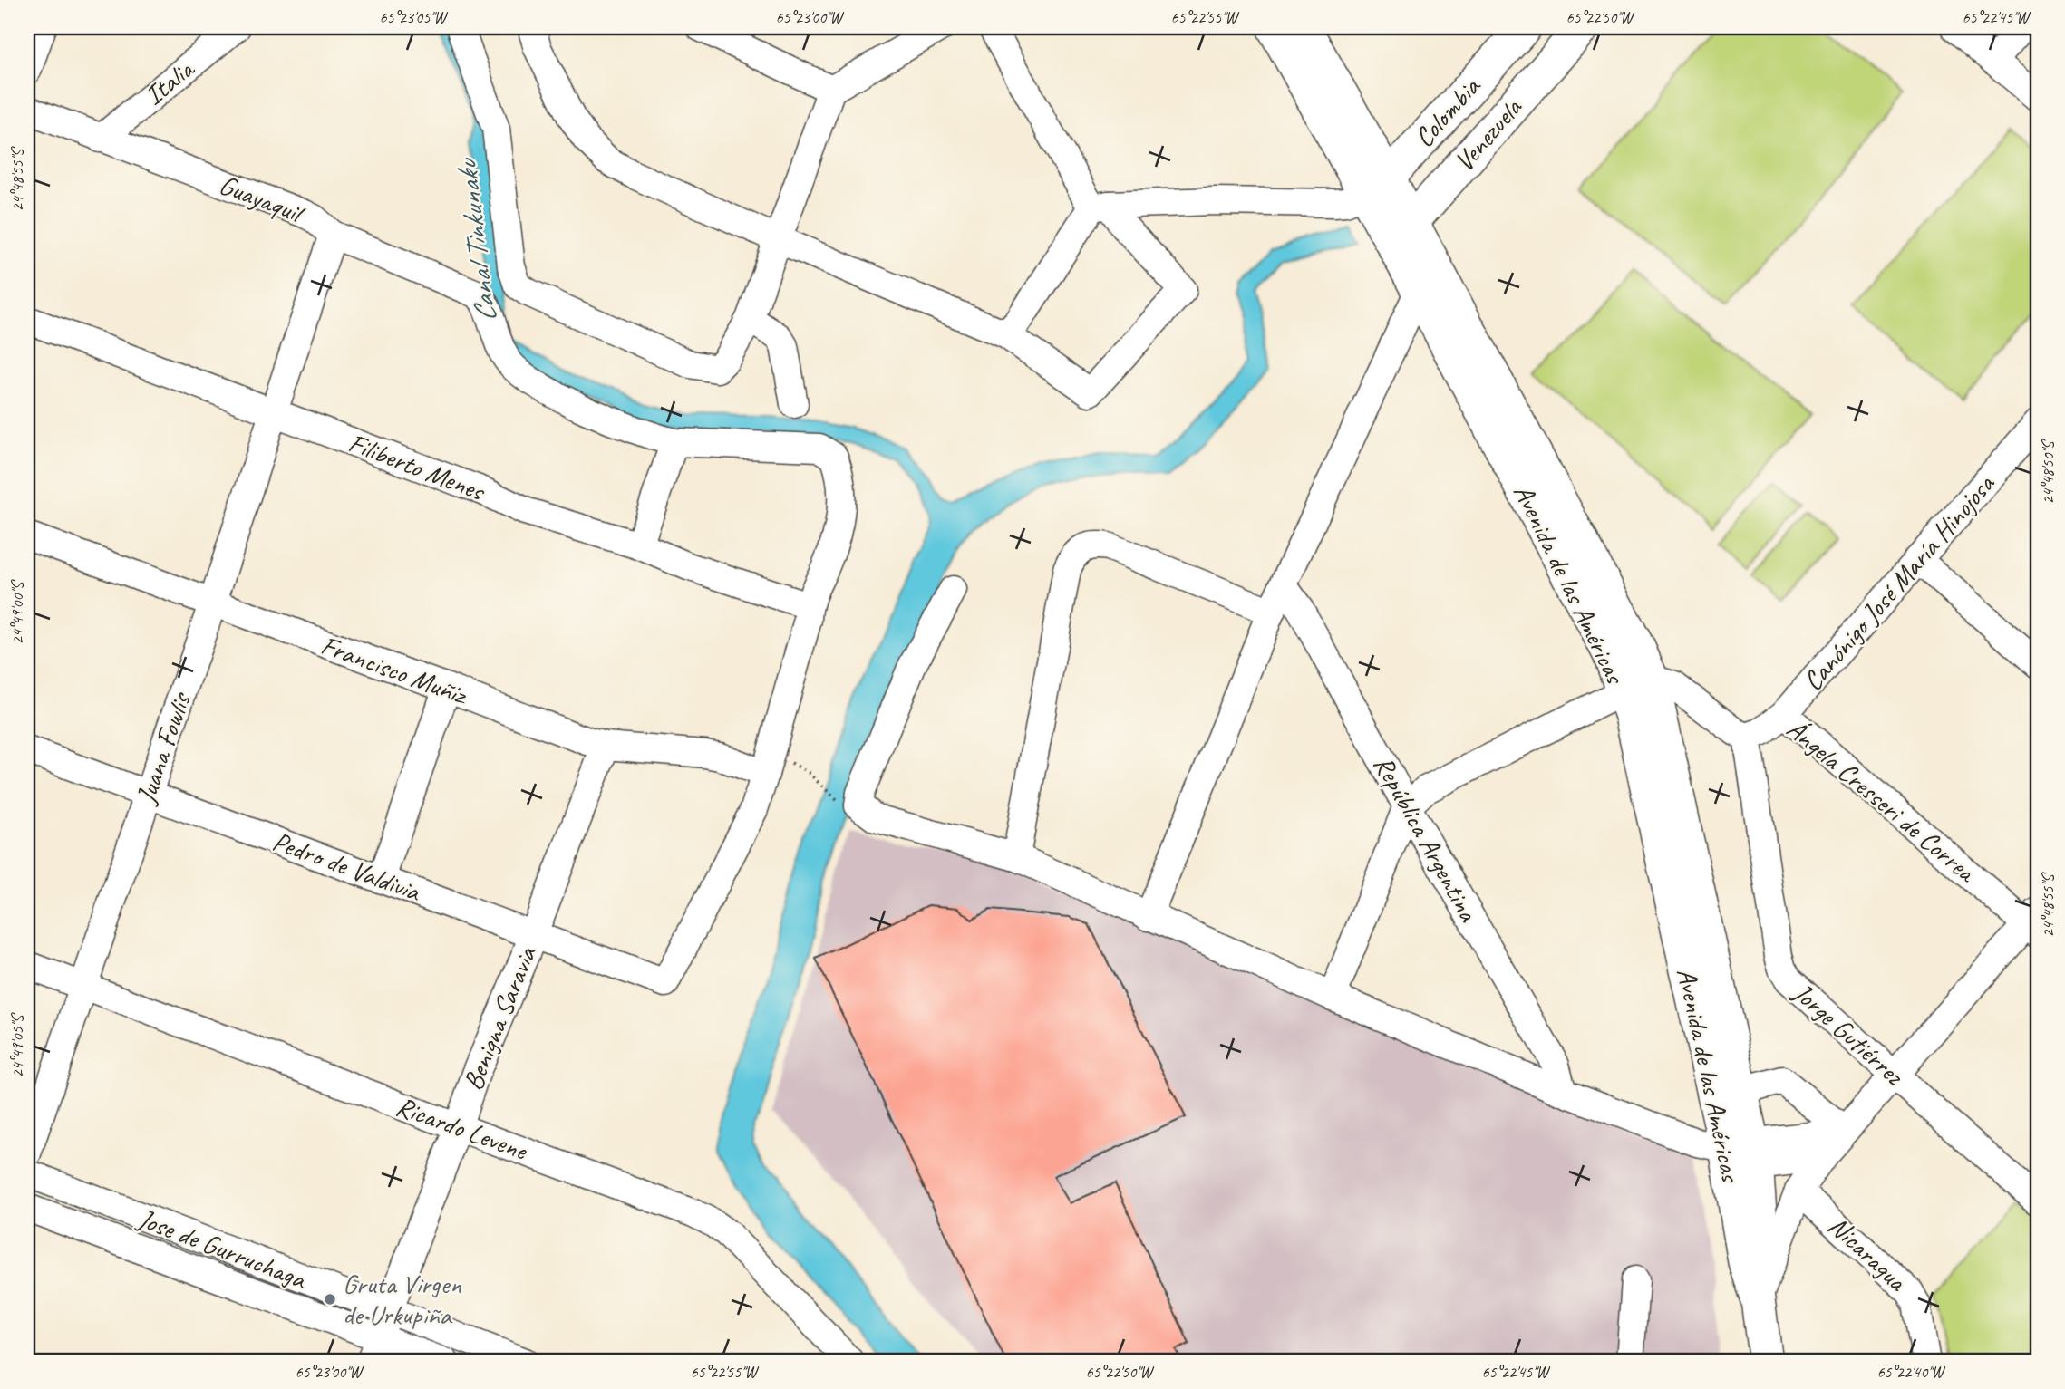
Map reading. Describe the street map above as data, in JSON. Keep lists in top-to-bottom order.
{
  "streets": {
    "main road": ["Colombia", "Venezuela", "Avenida de las Américas"],
    "street": [
      "Italia",
      "Guayaquil",
      "Filiberto Menes",
      "Canónigo José María Hinojosa",
      "Francisco Muñiz",
      "Juana Fowlis",
      "Ángela Cresseri de Correa",
      "República Argentina",
      "Pedro de Valdivia",
      "Benigna Saravia",
      "Jorge Gutiérrez",
      "Ricardo Levene",
      "Jose de Gurruchaga",
      "Nicaragua"
    ]
  },
  "crossings": [
    ["Italia", "Guayaquil"],
    ["Colombia", "Avenida de las Américas"],
    ["Venezuela", "Avenida de las Américas"],
    ["Guayaquil", "Juana Fowlis"],
    ["Filiberto Menes", "Juana Fowlis"],
    ["Canónigo José María Hinojosa", "Ángela Cresseri de Correa"],
    ["Avenida de las Américas", "Ángela Cresseri de Correa"],
    ["Francisco Muñiz", "Juana Fowlis"],
    ["Francisco Muñiz", "Pedro de Valdivia"],
    ["Francisco Muñiz", "Benigna Saravia"],
    ["Juana Fowlis", "Pedro de Valdivia"],
    ["Juana Fowlis", "Ricardo Levene"],
    ["Ángela Cresseri de Correa", "Jorge Gutiérrez"],
    ["Pedro de Valdivia", "Benigna Saravia"],
    ["Benigna Saravia", "Ricardo Levene"],
    ["Benigna Saravia", "Jose de Gurruchaga"]
  ],
  "water": ["Canal Tinkunaku"],
  "places": ["Gruta Virgen de Urkupiña"],
  "coordinates": [
    "65°23'05\"W",
    "65°23'00\"W",
    "65°22'55\"W",
    "65°22'50\"W",
    "65°22'45\"W",
    "24°48'55\"S",
    "24°48'50\"S",
    "24°49'00\"S",
    "24°49'05\"S",
    "65°22'40\"W"
  ]
}
